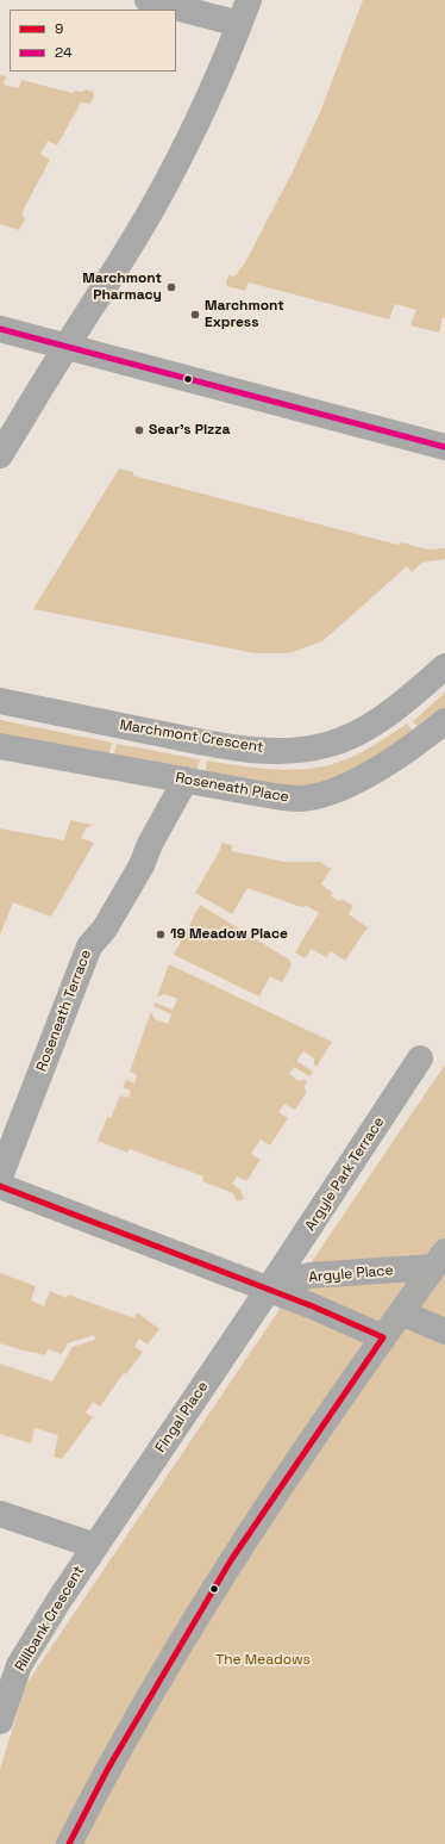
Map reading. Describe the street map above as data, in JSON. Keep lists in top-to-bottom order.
{
  "streets": {
    "street": [
      "Marchmont Crescent",
      "Roseneath Place",
      "Roseneath Terrace",
      "Argyle Park Terrace",
      "Argyle Place",
      "Fingal Place",
      "Rillbank Crescent"
    ]
  },
  "crossings": [
    ["Roseneath Place", "Roseneath Terrace"],
    ["Argyle Park Terrace", "Argyle Place"],
    ["Argyle Park Terrace", "Fingal Place"],
    ["Argyle Place", "Fingal Place"],
    ["Fingal Place", "Rillbank Crescent"]
  ],
  "parks": ["The Meadows"],
  "places": [
    "Marchmont Pharmacy",
    "Marchmont Express",
    "Sear’s Pizza",
    "19 Meadow Place"
  ],
  "lines": ["transit line 24", "transit line 9"],
  "legend": ["9", "24"]
}
